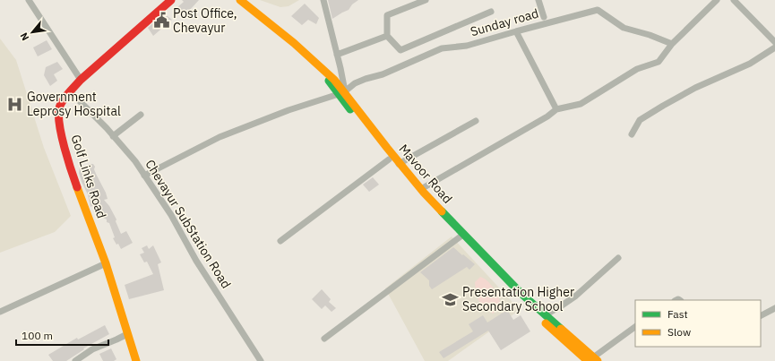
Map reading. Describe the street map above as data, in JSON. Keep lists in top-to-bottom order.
{
  "streets": {
    "main road": ["Mavoor Road", "Golf Links Road"],
    "street": ["Sunday road", "Chevayur SubStation Road"]
  },
  "crossings": [
    ["Sunday road", "Mavoor Road"],
    ["Sunday road", "Chevayur SubStation Road"],
    ["Golf Links Road", "Chevayur SubStation Road"]
  ],
  "places": {
    "public building": ["Post Office, Chevayur"],
    "hospital": ["Government Leprosy Hospital"],
    "school or university": ["Presentation Higher Secondary School"]
  },
  "legend": ["Fast", "Slow"],
  "scale_bar": "100 m",
  "north": "bottom left"
}
